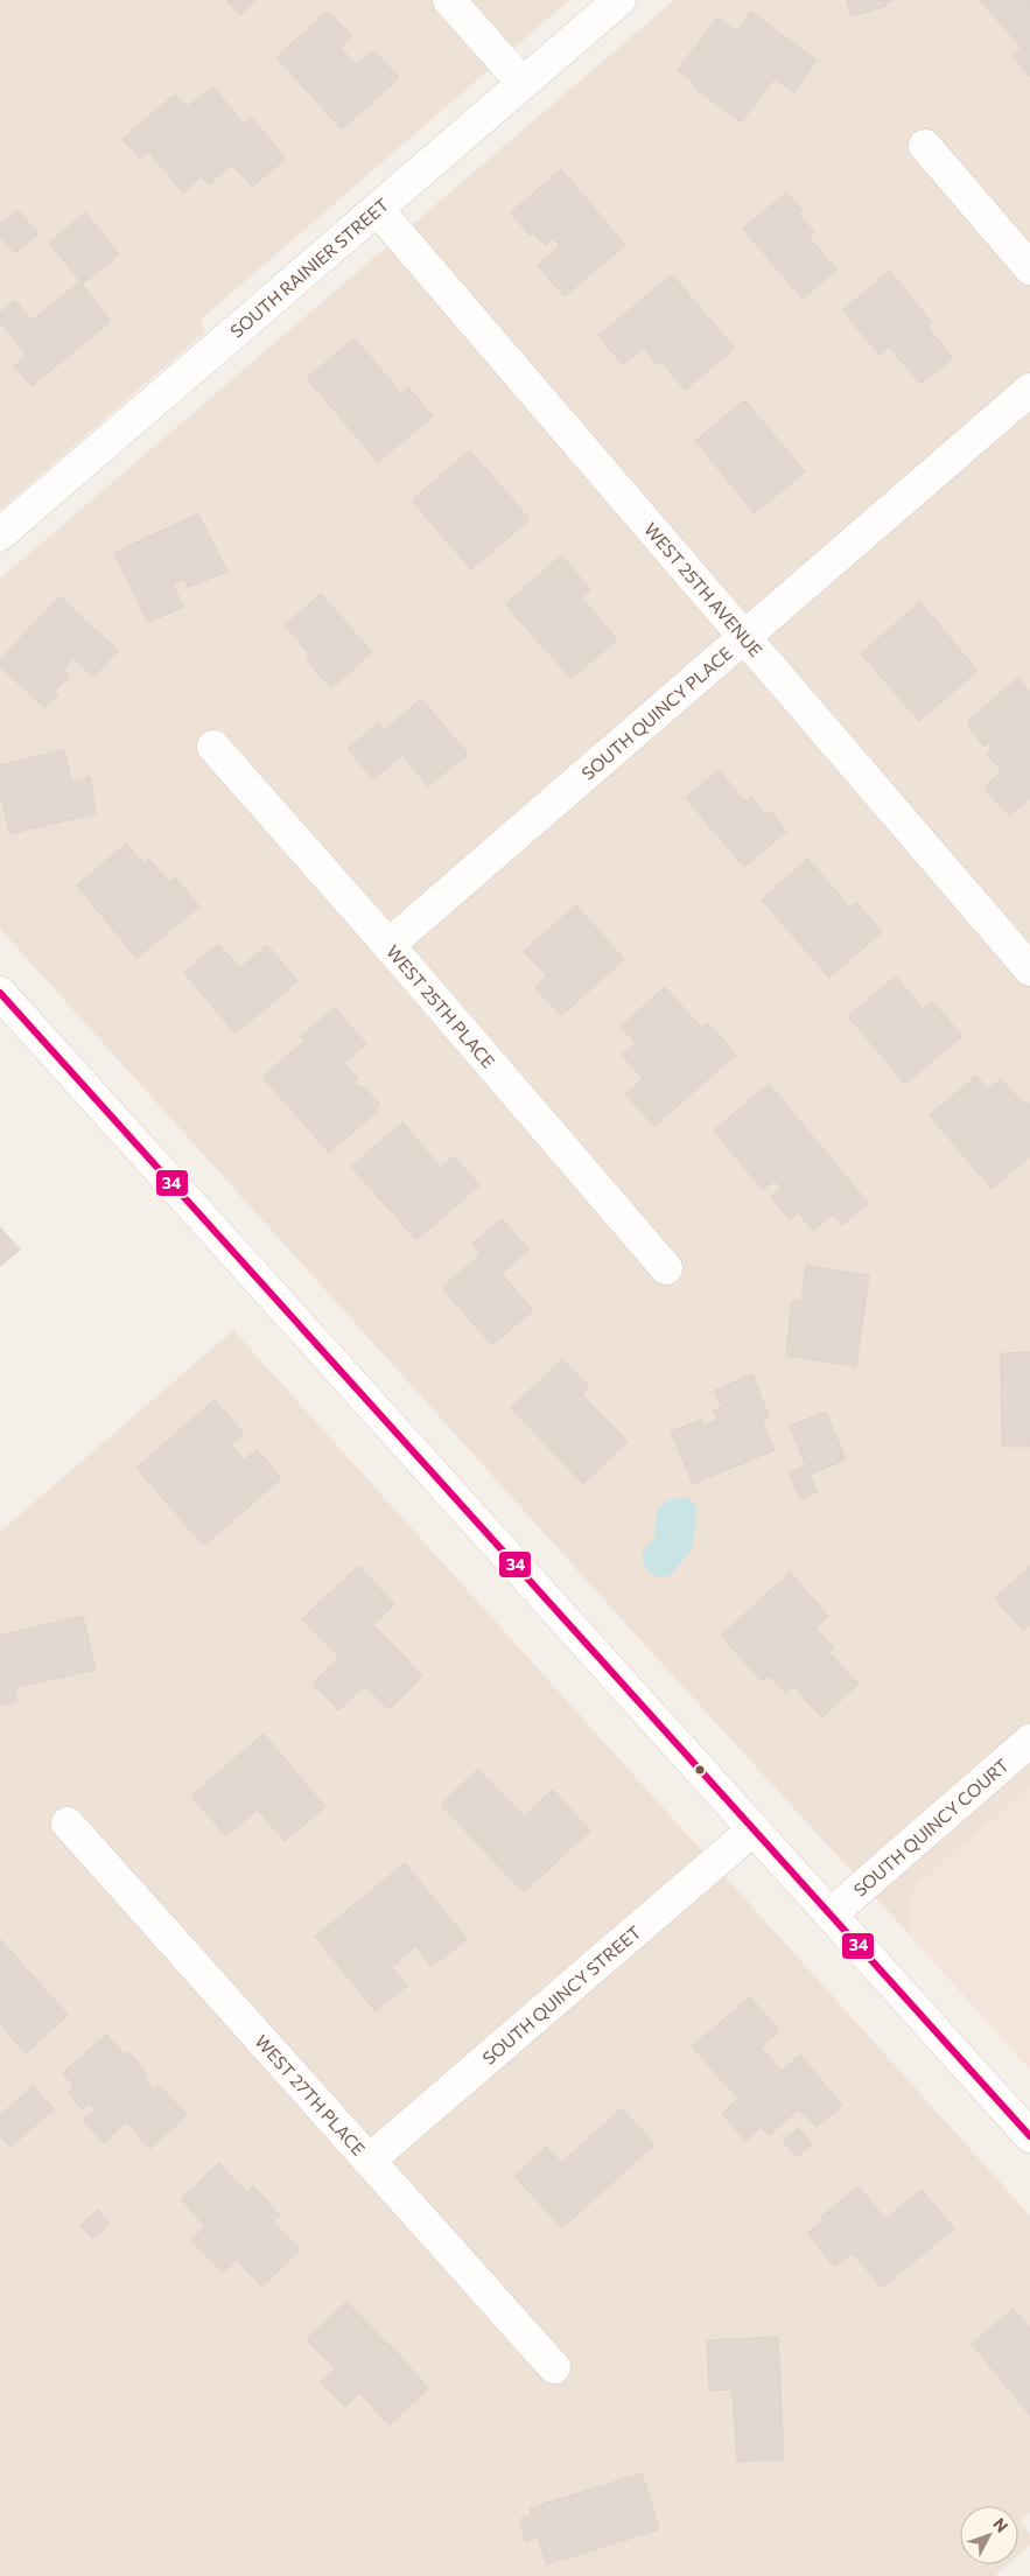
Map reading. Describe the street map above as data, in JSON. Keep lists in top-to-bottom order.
{
  "streets": {
    "street": [
      "SOUTH RAINIER STREET",
      "WEST 25TH AVENUE",
      "SOUTH QUINCY PLACE",
      "WEST 25TH PLACE",
      "SOUTH QUINCY COURT",
      "SOUTH QUINCY STREET",
      "WEST 27TH PLACE"
    ]
  },
  "crossings": [
    ["SOUTH RAINIER STREET", "WEST 25TH AVENUE"],
    ["WEST 25TH AVENUE", "SOUTH QUINCY PLACE"],
    ["SOUTH QUINCY PLACE", "WEST 25TH PLACE"],
    ["SOUTH QUINCY STREET", "WEST 27TH PLACE"]
  ],
  "lines": ["transit line 34"],
  "north": "top right"
}
